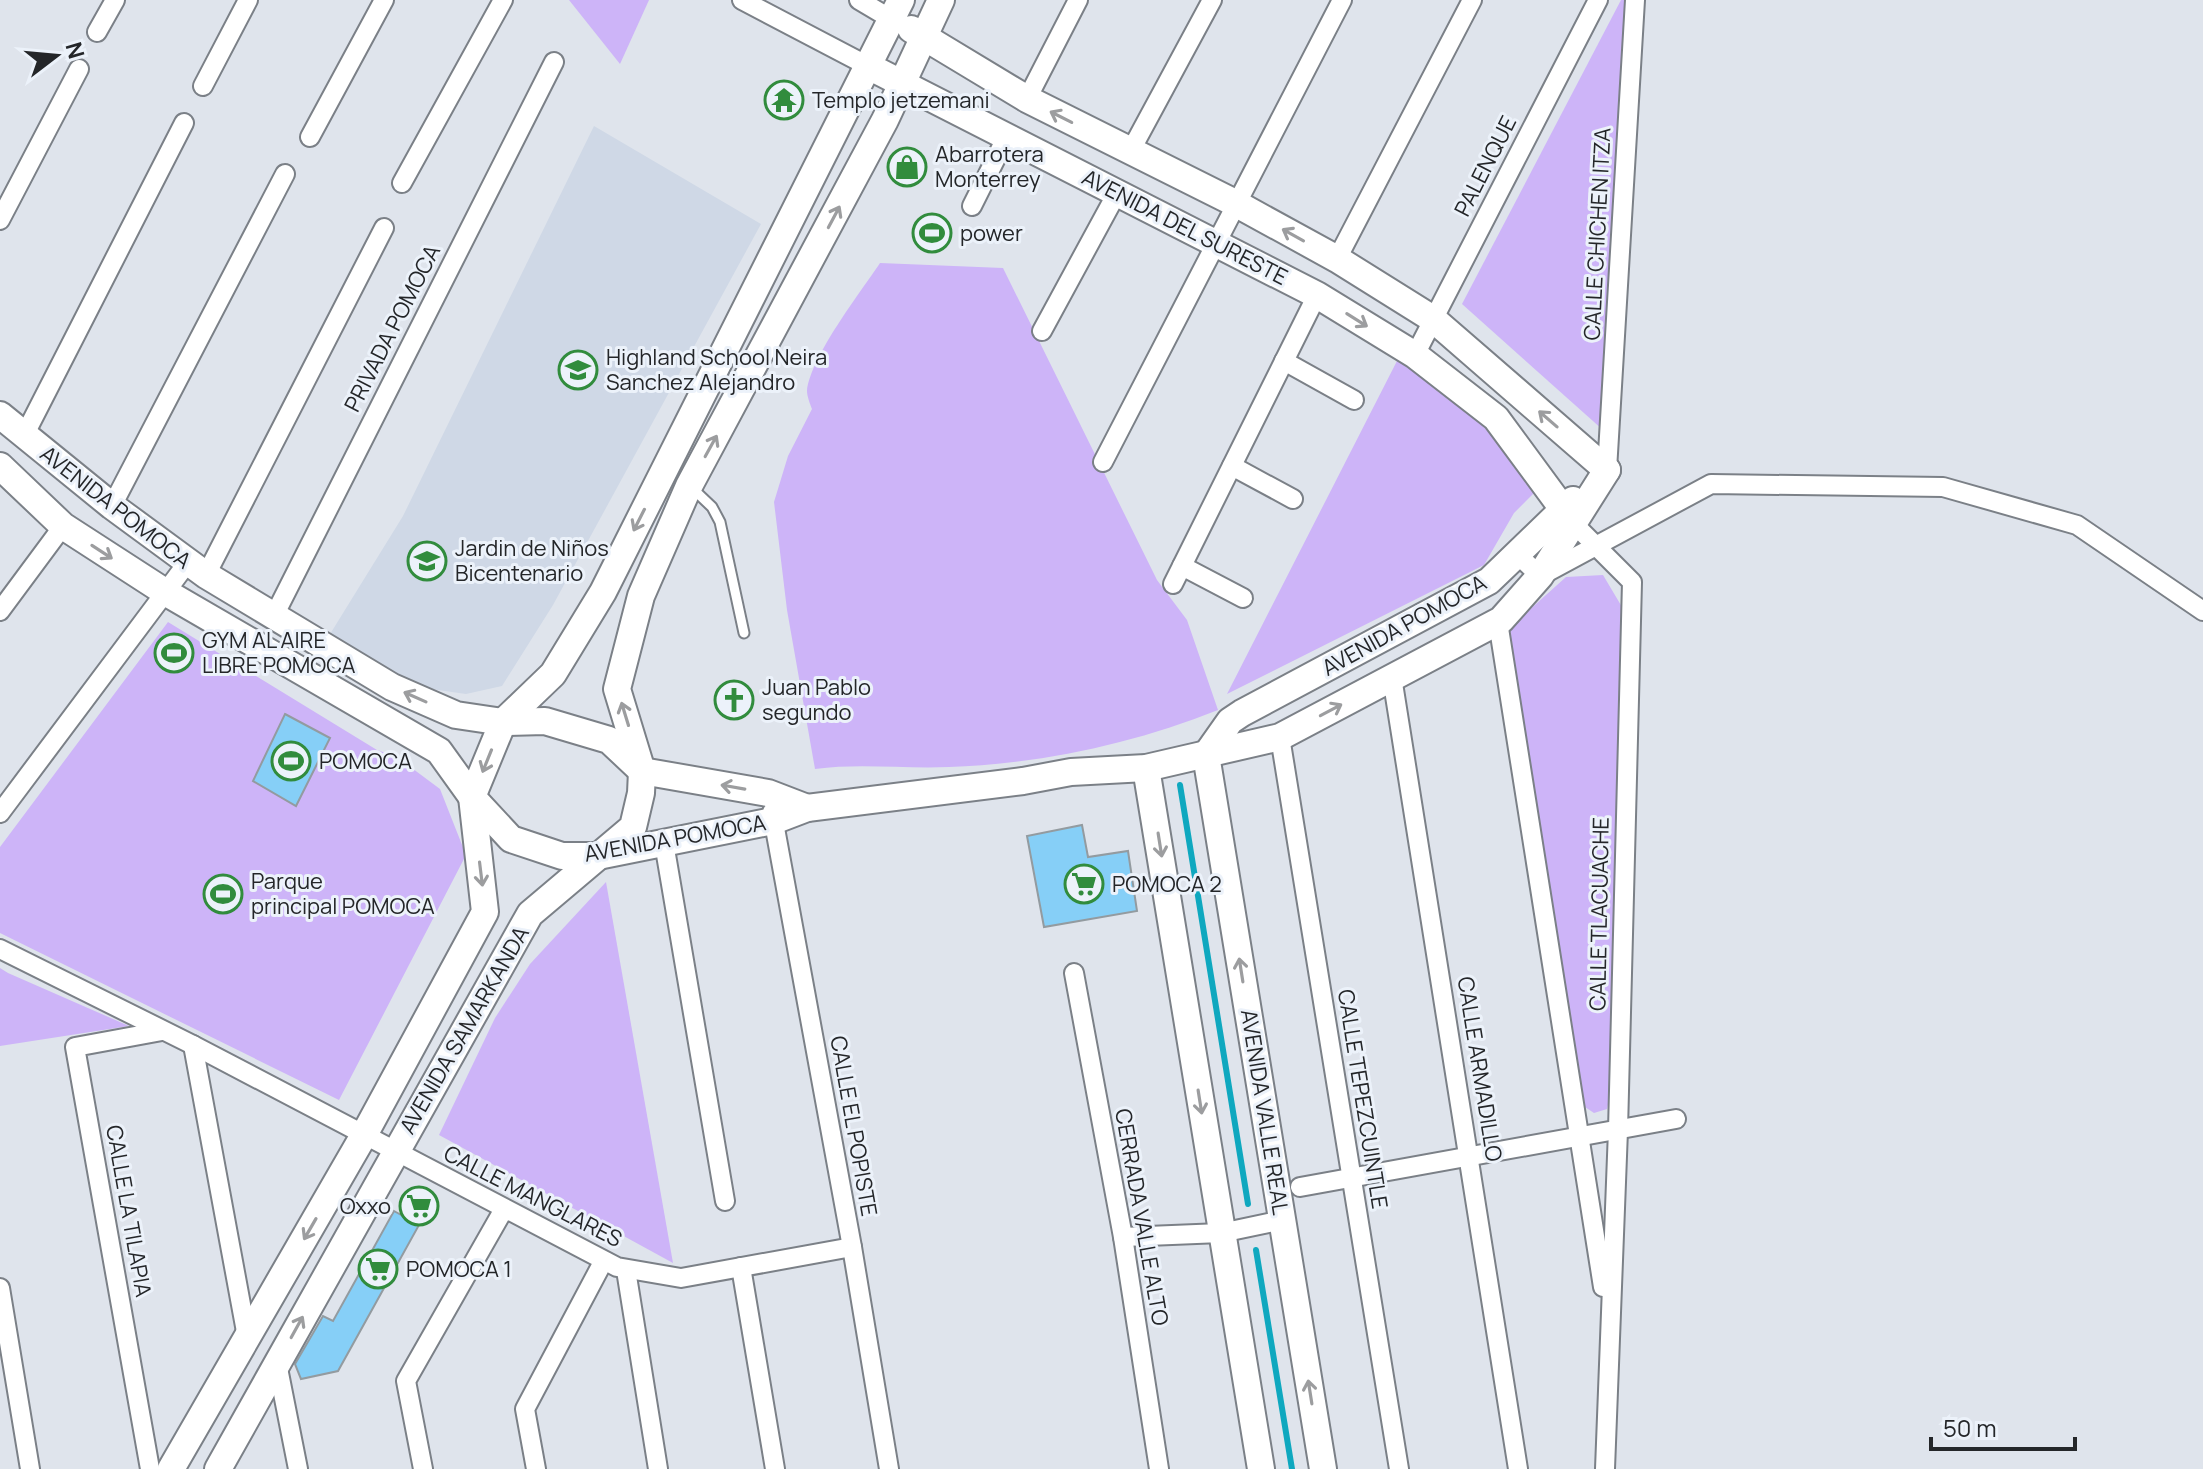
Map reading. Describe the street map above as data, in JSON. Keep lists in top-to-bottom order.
{
  "streets": {
    "street": [
      "PALENQUE",
      "AVENIDA DEL SURESTE",
      "CALLE CHICHEN ITZA",
      "PRIVADA POMOCA",
      "AVENIDA POMOCA",
      "CALLE TLACUACHE",
      "AVENIDA SAMARKANDA",
      "CALLE ARMADILLO",
      "CALLE TEPEZCUINTLE",
      "AVENIDA VALLE REAL",
      "CALLE EL POPISTE",
      "CALLE MANGLARES",
      "CALLE LA TILAPIA",
      "CERRADA VALLE ALTO"
    ]
  },
  "crossings": [
    ["PALENQUE", "AVENIDA DEL SURESTE"],
    ["AVENIDA DEL SURESTE", "CALLE CHICHEN ITZA"],
    ["AVENIDA DEL SURESTE", "AVENIDA POMOCA"],
    ["AVENIDA DEL SURESTE", "CALLE TLACUACHE"],
    ["AVENIDA DEL SURESTE", "AVENIDA SAMARKANDA"],
    ["CALLE CHICHEN ITZA", "AVENIDA POMOCA"],
    ["PRIVADA POMOCA", "AVENIDA POMOCA"],
    ["AVENIDA POMOCA", "CALLE TLACUACHE"],
    ["AVENIDA POMOCA", "AVENIDA SAMARKANDA"],
    ["AVENIDA POMOCA", "CALLE ARMADILLO"],
    ["AVENIDA POMOCA", "CALLE TEPEZCUINTLE"],
    ["AVENIDA POMOCA", "AVENIDA VALLE REAL"],
    ["AVENIDA POMOCA", "CALLE EL POPISTE"],
    ["AVENIDA SAMARKANDA", "CALLE MANGLARES"],
    ["CALLE EL POPISTE", "CALLE MANGLARES"],
    ["CALLE MANGLARES", "CALLE LA TILAPIA"]
  ],
  "places": {
    "temple": ["Templo jetzemani"],
    "shop": ["Abarrotera Monterrey"],
    "sports": [
      "power",
      "GYM AL AIRE LIBRE POMOCA",
      "POMOCA",
      "Parque principal POMOCA"
    ],
    "school or university": ["Highland School Neira Sanchez Alejandro", "Jardin de Niños Bicentenario"],
    "church": ["Juan Pablo segundo"],
    "supermarket": ["POMOCA 2", "Oxxo", "POMOCA 1"]
  },
  "scale_bar": "50 m",
  "north": "right"
}
